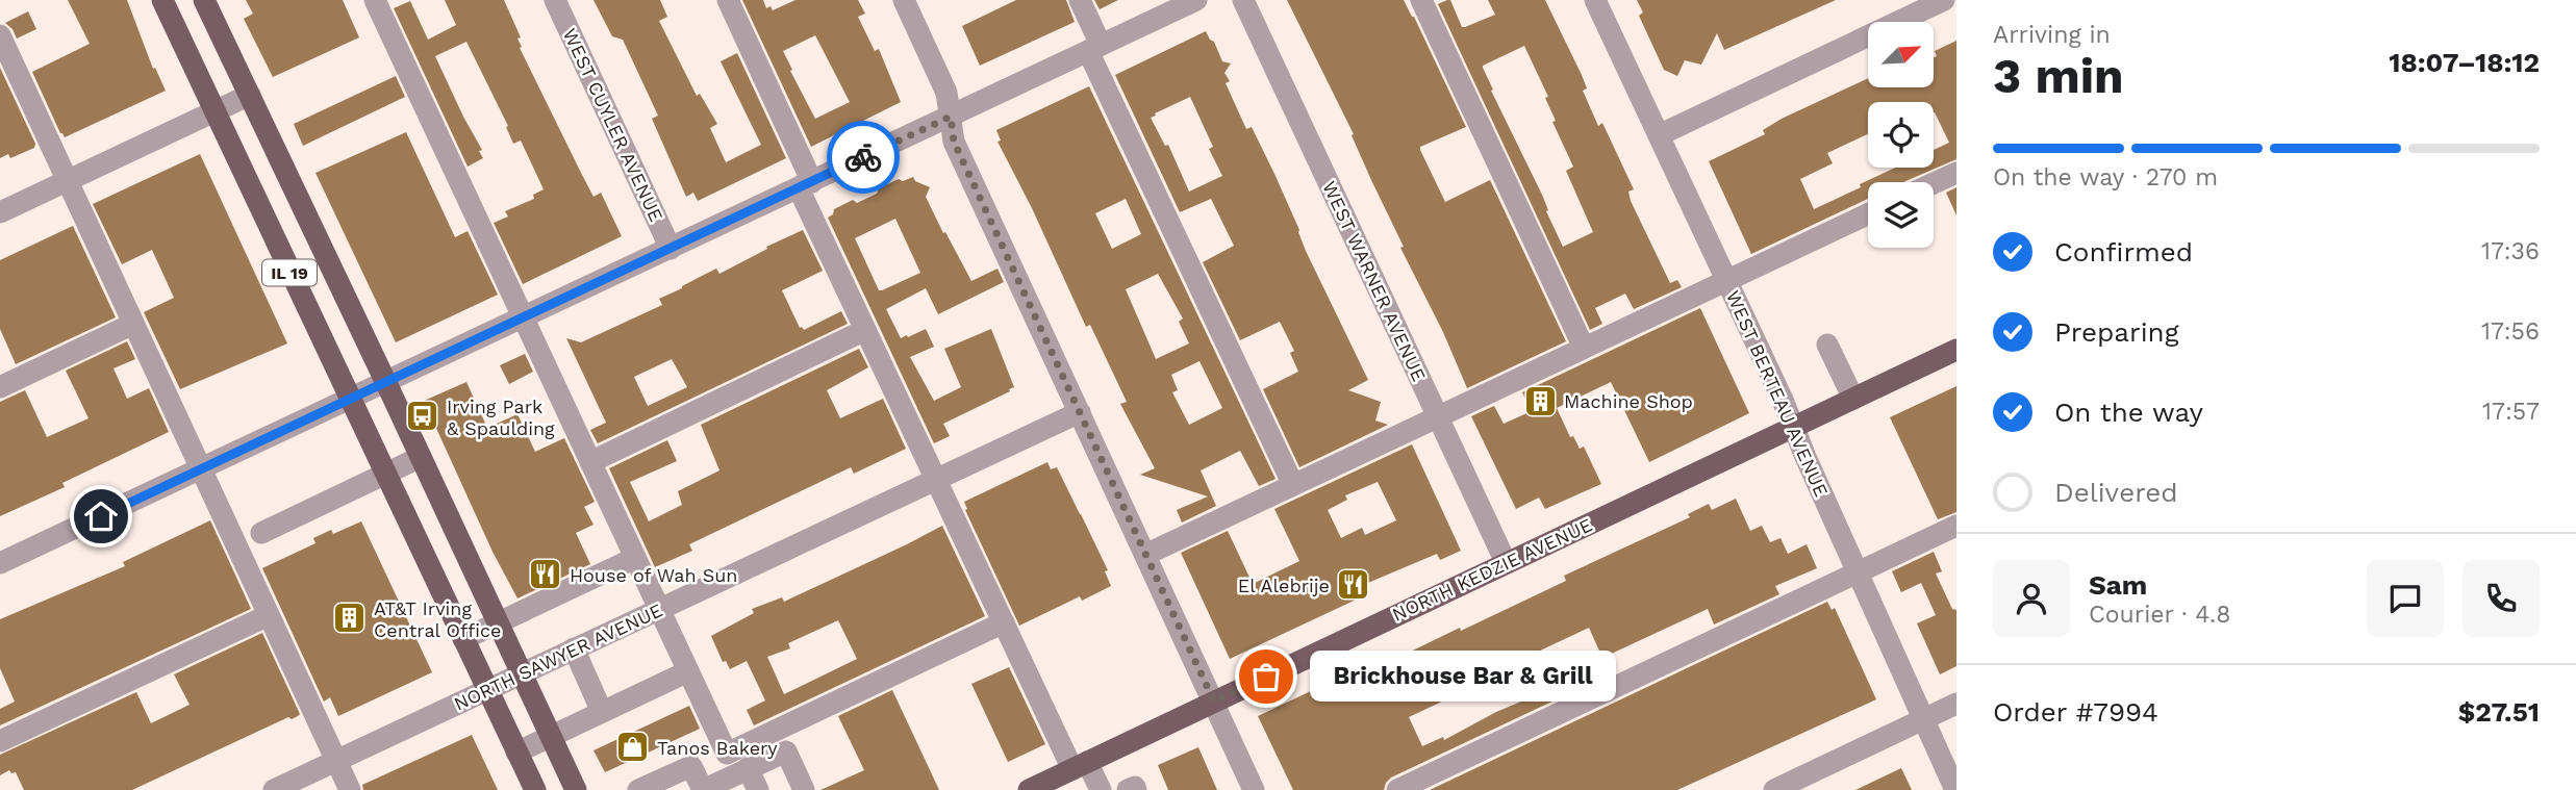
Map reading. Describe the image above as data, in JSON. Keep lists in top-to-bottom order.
{
  "streets": {
    "main road": ["IL 19", "NORTH KEDZIE AVENUE"],
    "street": [
      "WEST CUYLER AVENUE",
      "WEST WARNER AVENUE",
      "WEST BERTEAU AVENUE",
      "NORTH SAWYER AVENUE"
    ]
  },
  "crossings": [
    ["IL 19", "NORTH SAWYER AVENUE"],
    ["WEST WARNER AVENUE", "NORTH KEDZIE AVENUE"],
    ["WEST BERTEAU AVENUE", "NORTH KEDZIE AVENUE"]
  ],
  "places": {
    "building": ["Machine Shop", "AT&T Irving Central Office"],
    "bus stop": ["Irving Park & Spaulding"],
    "restaurant": ["House of Wah Sun", "El Alebrije"],
    "other": ["Brickhouse Bar & Grill"],
    "shop": ["Tanos Bakery"]
  },
  "north": "top right",
  "page": {
    "heading": ["3 min", "Arriving in", "18:07–18:12"],
    "panel": [
      "Sam",
      "Courier · 4.8",
      "Order #7994",
      "$27.51"
    ],
    "bar": "On the way · 270 m",
    "list": [
      ["Confirmed", "17:36"],
      ["Preparing", "17:56"],
      ["On the way", "17:57"],
      "Delivered"
    ],
    "bubble": "Brickhouse Bar & Grill"
  }
}
